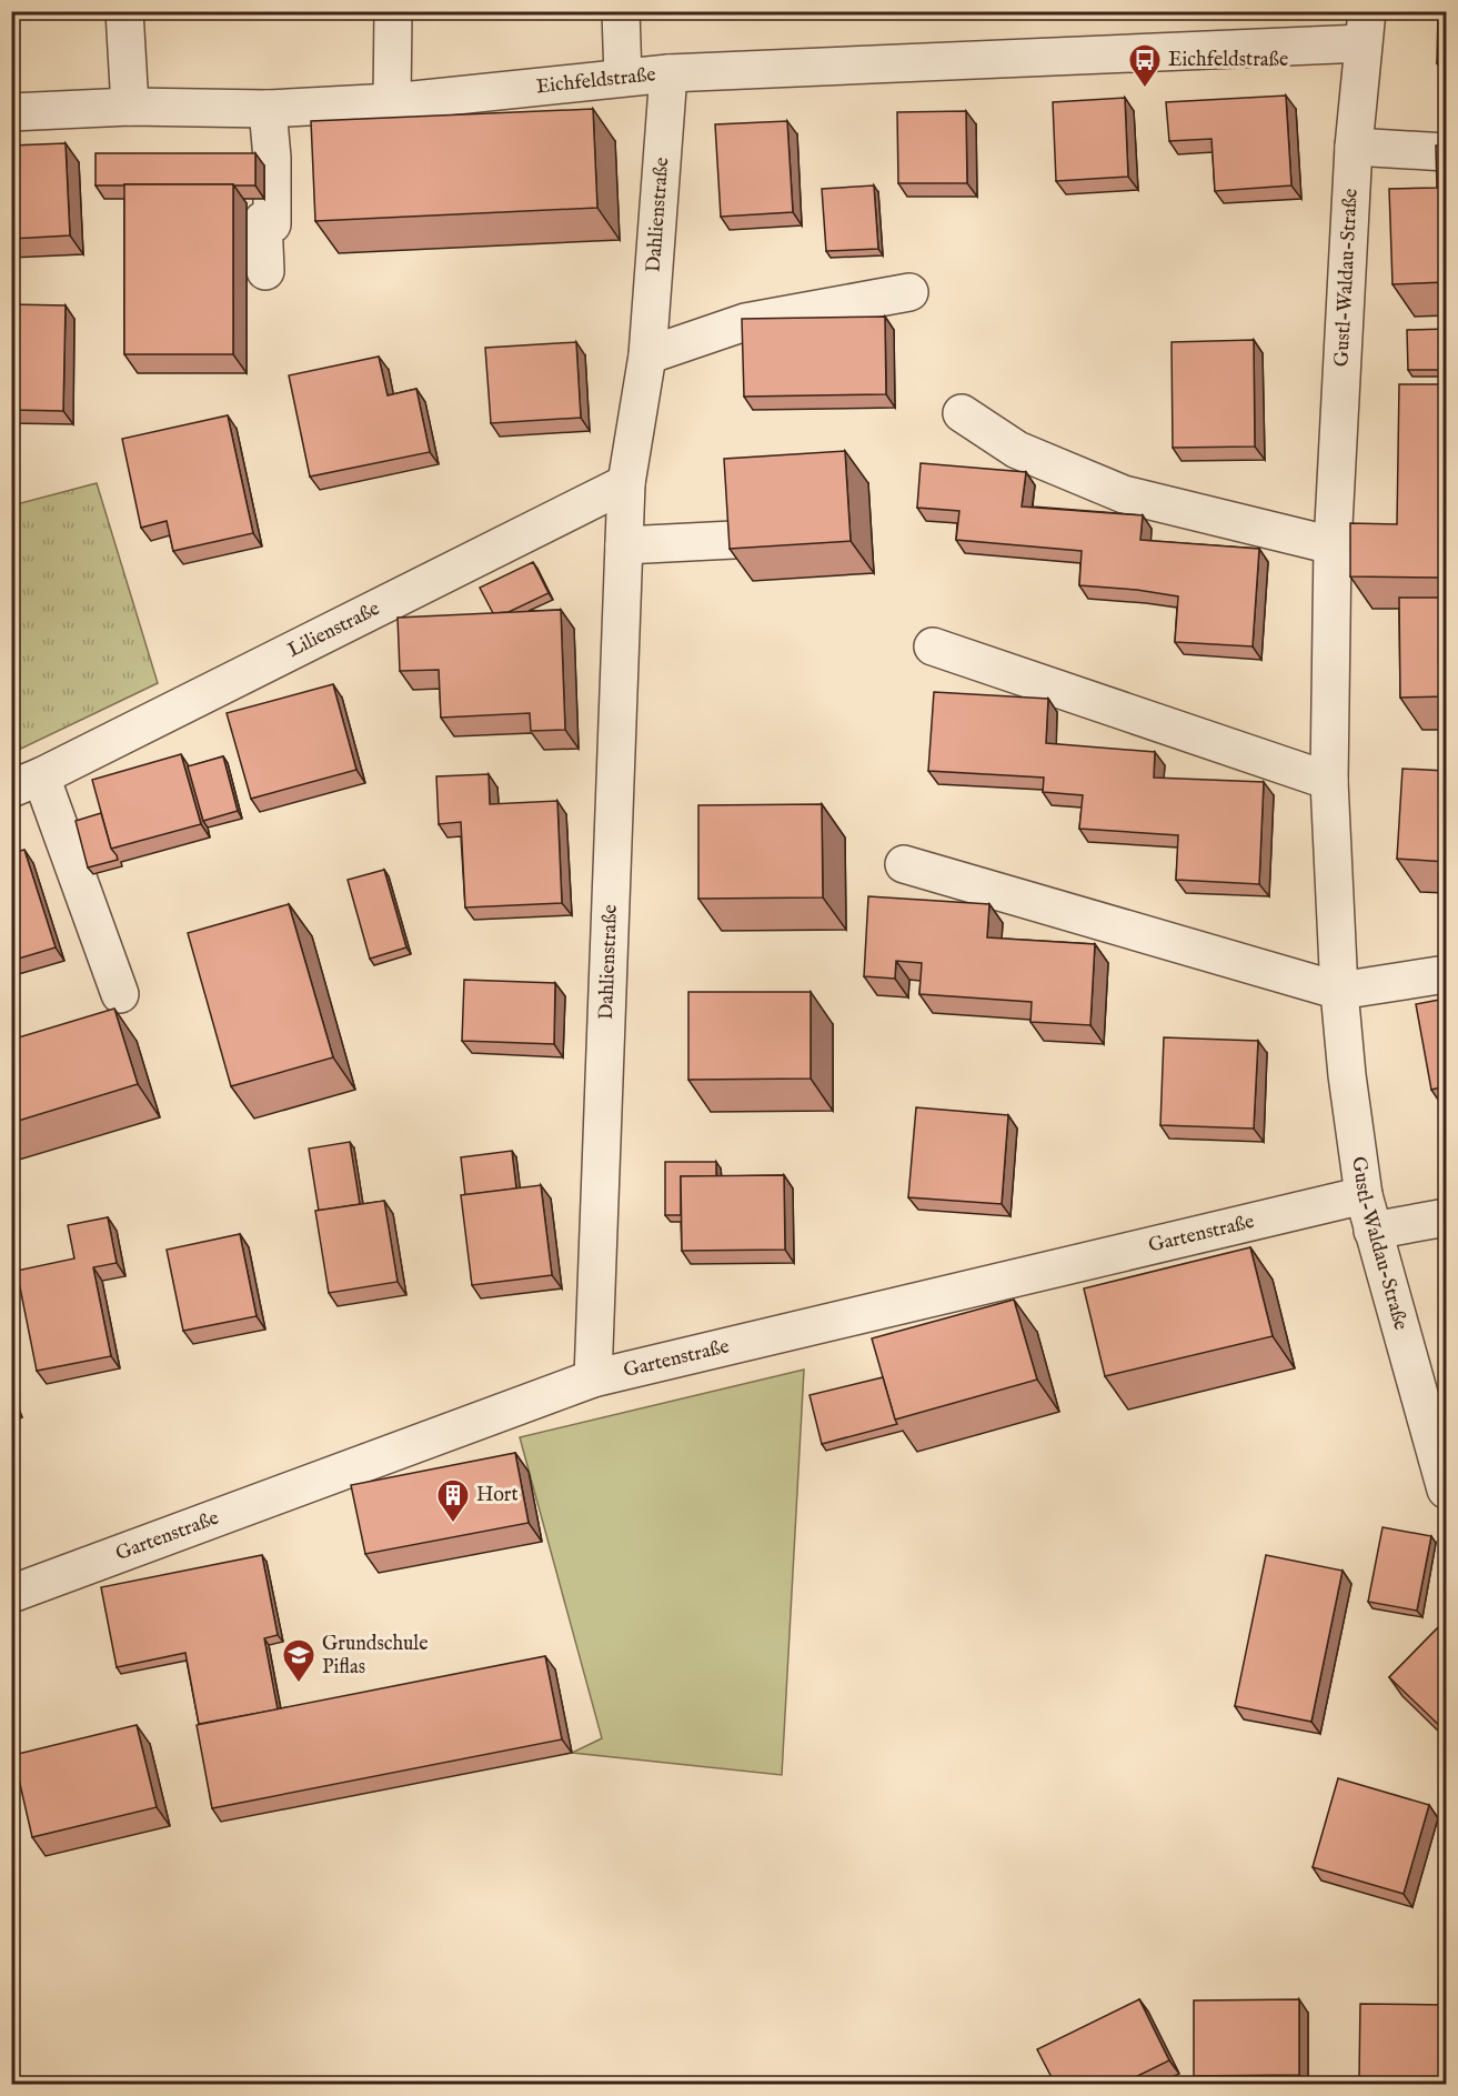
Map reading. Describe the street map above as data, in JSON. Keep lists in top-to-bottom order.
{
  "streets": {
    "street": [
      "Eichfeldstraße",
      "Dahlienstraße",
      "Gustl-Waldau-Straße",
      "Lilienstraße",
      "Gartenstraße"
    ]
  },
  "crossings": [
    ["Eichfeldstraße", "Dahlienstraße"],
    ["Eichfeldstraße", "Gustl-Waldau-Straße"],
    ["Dahlienstraße", "Lilienstraße"],
    ["Dahlienstraße", "Gartenstraße"],
    ["Gustl-Waldau-Straße", "Gartenstraße"]
  ],
  "places": {
    "bus stop": ["Eichfeldstraße"],
    "building": ["Hort"],
    "school or university": ["Grundschule Piflas"]
  }
}
